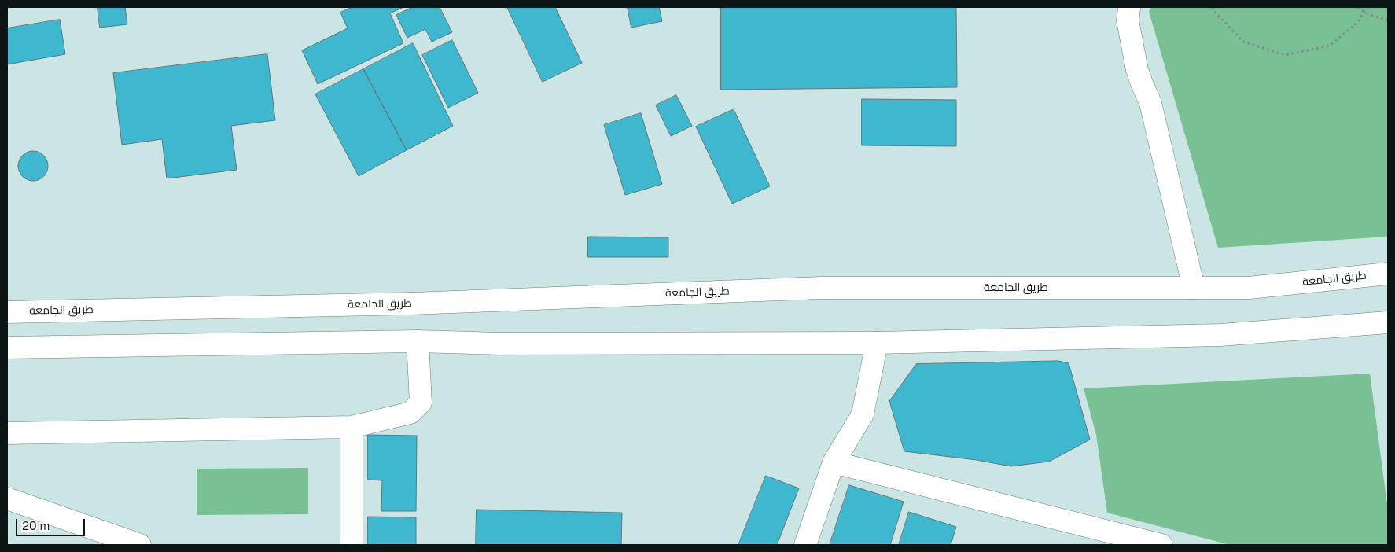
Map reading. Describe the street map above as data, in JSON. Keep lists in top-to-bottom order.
{
  "streets": {
    "main road": ["طريق الجامعة"]
  },
  "scale_bar": "20 m"
}
